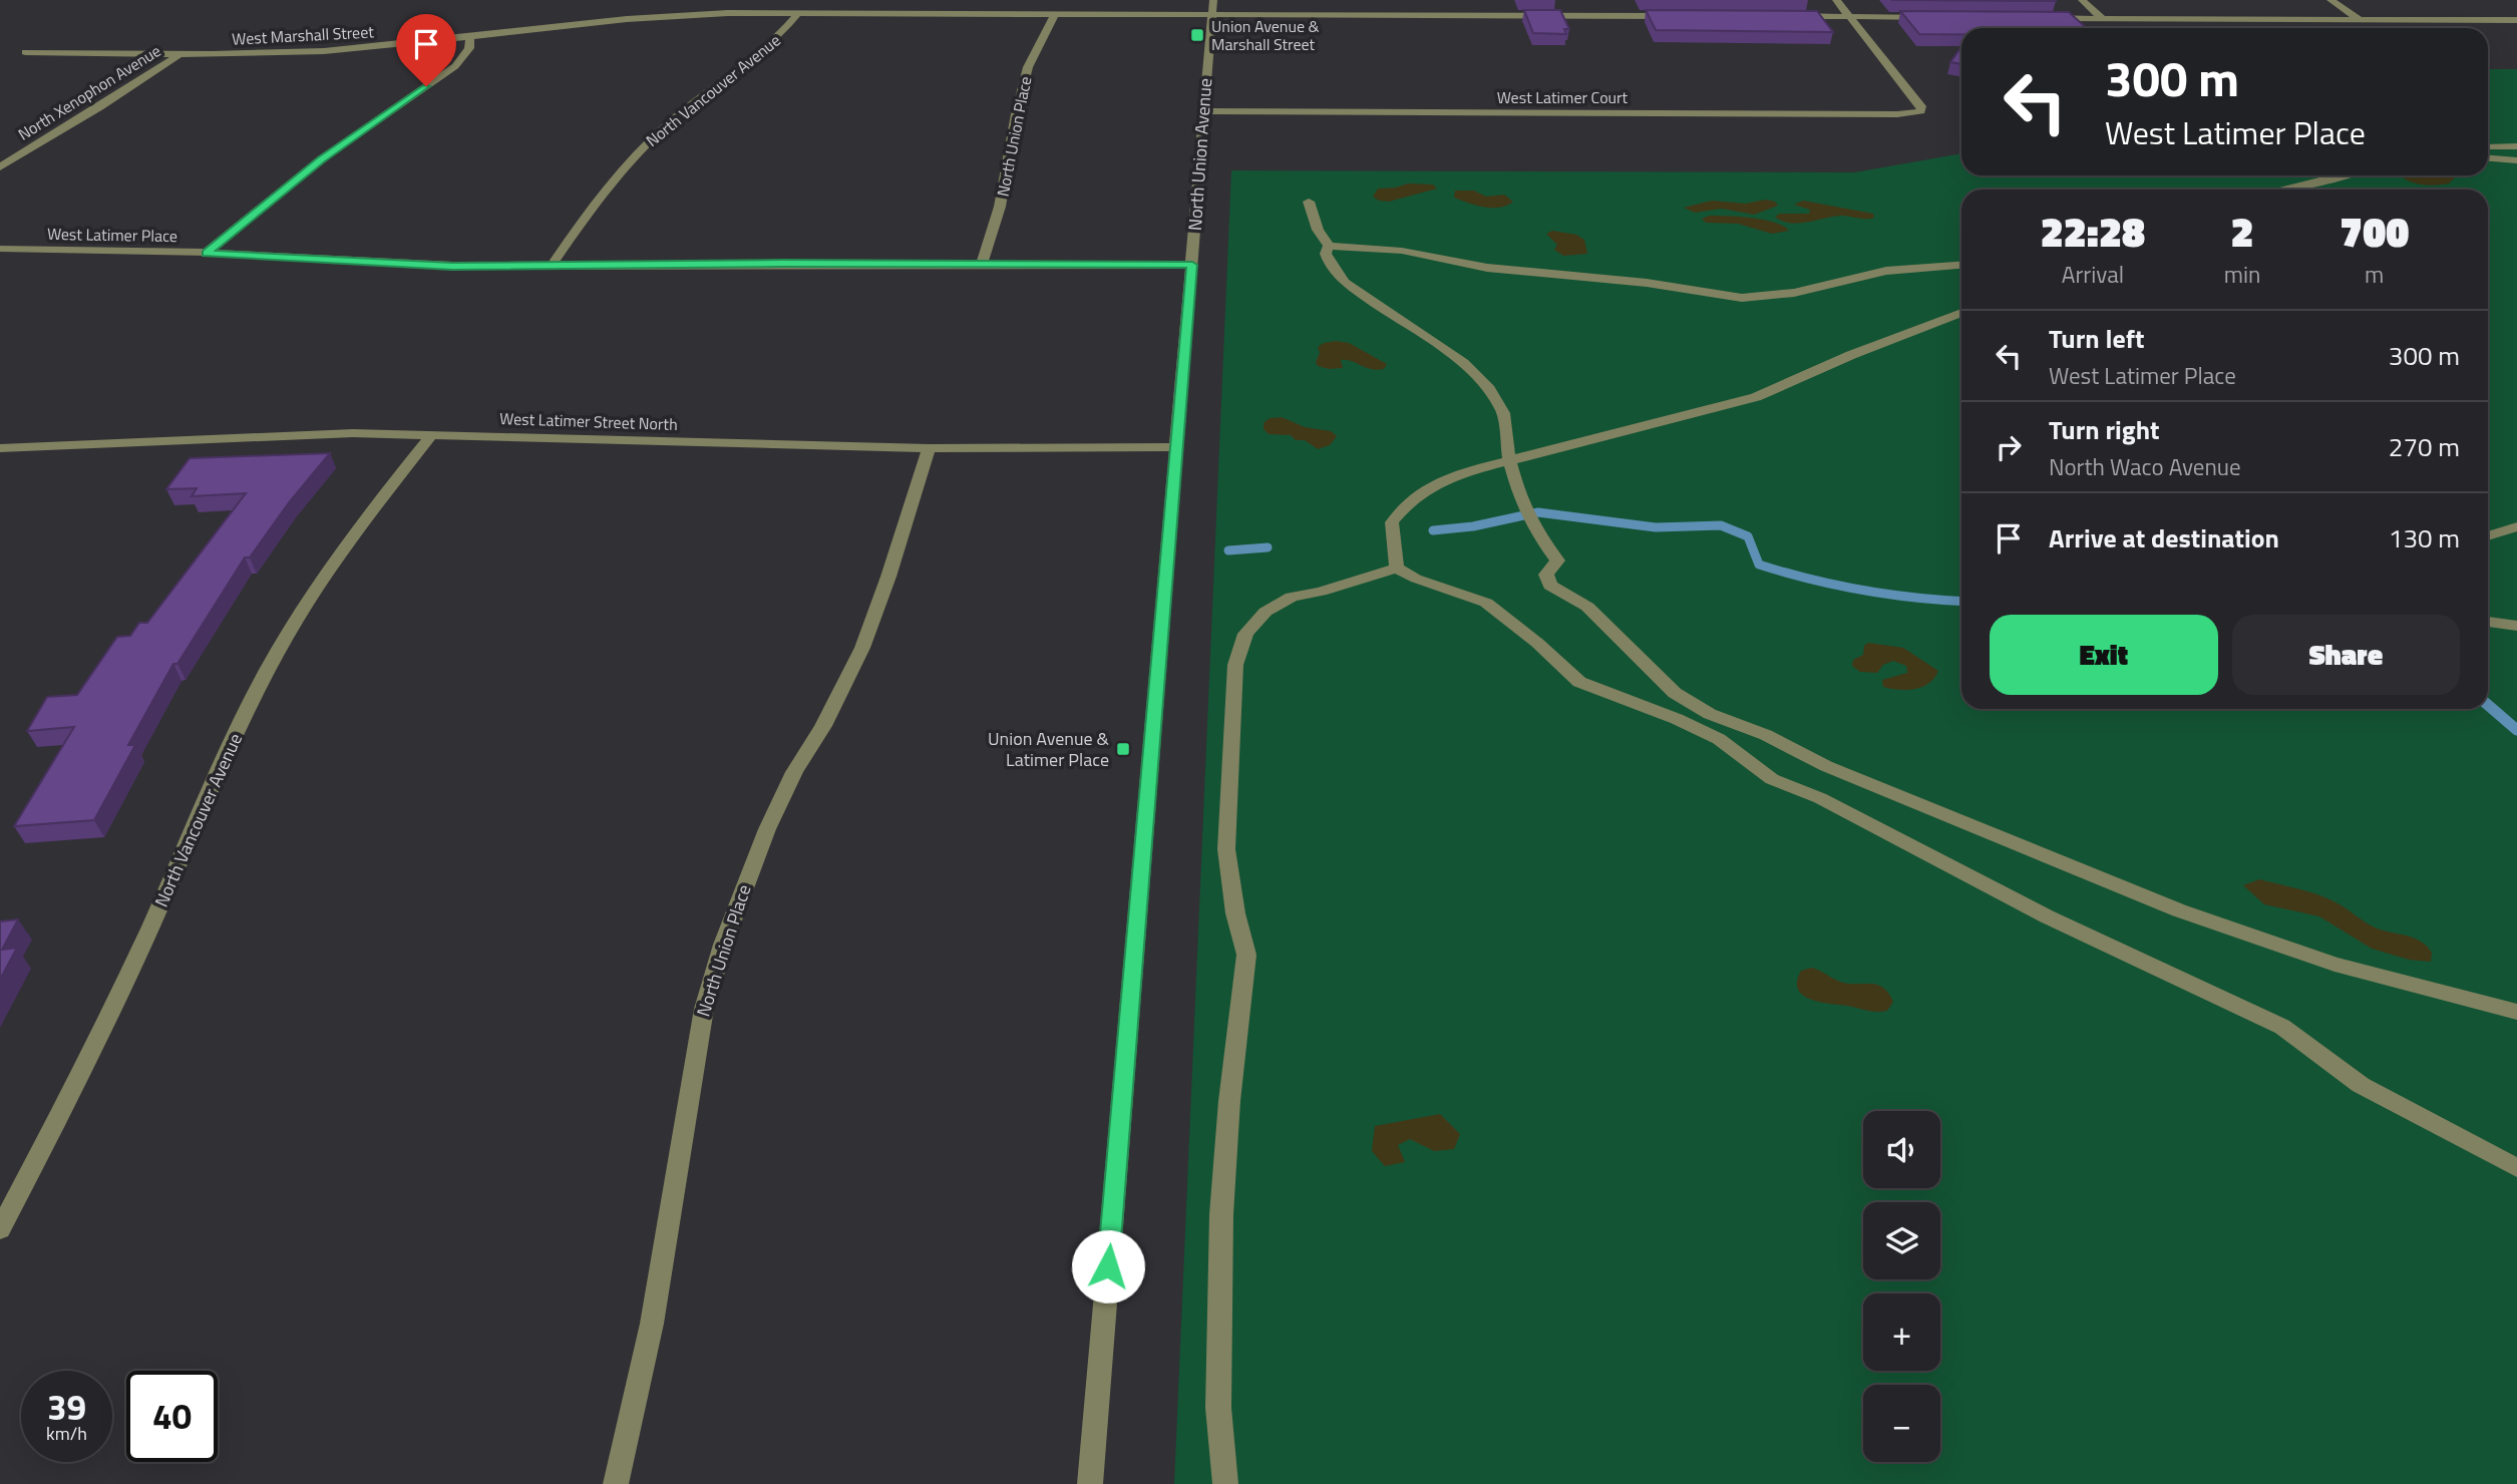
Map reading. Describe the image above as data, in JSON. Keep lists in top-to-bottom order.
{
  "streets": {
    "street": [
      "West Marshall Street",
      "North Vancouver Avenue",
      "North Xenophon Avenue",
      "West Latimer Court",
      "North Union Place",
      "North Union Avenue",
      "West Latimer Place",
      "West Latimer Street North"
    ]
  },
  "crossings": [
    ["West Marshall Street", "North Vancouver Avenue"],
    ["West Marshall Street", "North Xenophon Avenue"],
    ["West Marshall Street", "North Union Place"],
    ["West Marshall Street", "North Union Avenue"],
    ["North Vancouver Avenue", "West Latimer Place"],
    ["North Vancouver Avenue", "West Latimer Street North"],
    ["West Latimer Court", "North Union Avenue"],
    ["North Union Place", "West Latimer Place"],
    ["North Union Place", "West Latimer Street North"],
    ["North Union Avenue", "West Latimer Place"],
    ["North Union Avenue", "West Latimer Street North"]
  ],
  "places": {
    "transit": ["Union Avenue & Marshall Street", "Union Avenue & Latimer Place"]
  },
  "page": {
    "turn": ["300 m", "West Latimer Place"],
    "eta": [
      "22:28",
      "Arrival",
      "2",
      "min",
      "700",
      "m"
    ],
    "list": [
      {
        "name": "Turn left",
        "note": "West Latimer Place",
        "value": "300 m"
      },
      {
        "name": "Turn right",
        "note": "North Waco Avenue",
        "value": "270 m"
      },
      {
        "name": "Arrive at destination",
        "value": "130 m"
      }
    ],
    "buttons": ["Exit", "Share"],
    "map_buttons": ["+", "−"],
    "speed": "39 km/h",
    "limit": "40"
  }
}
